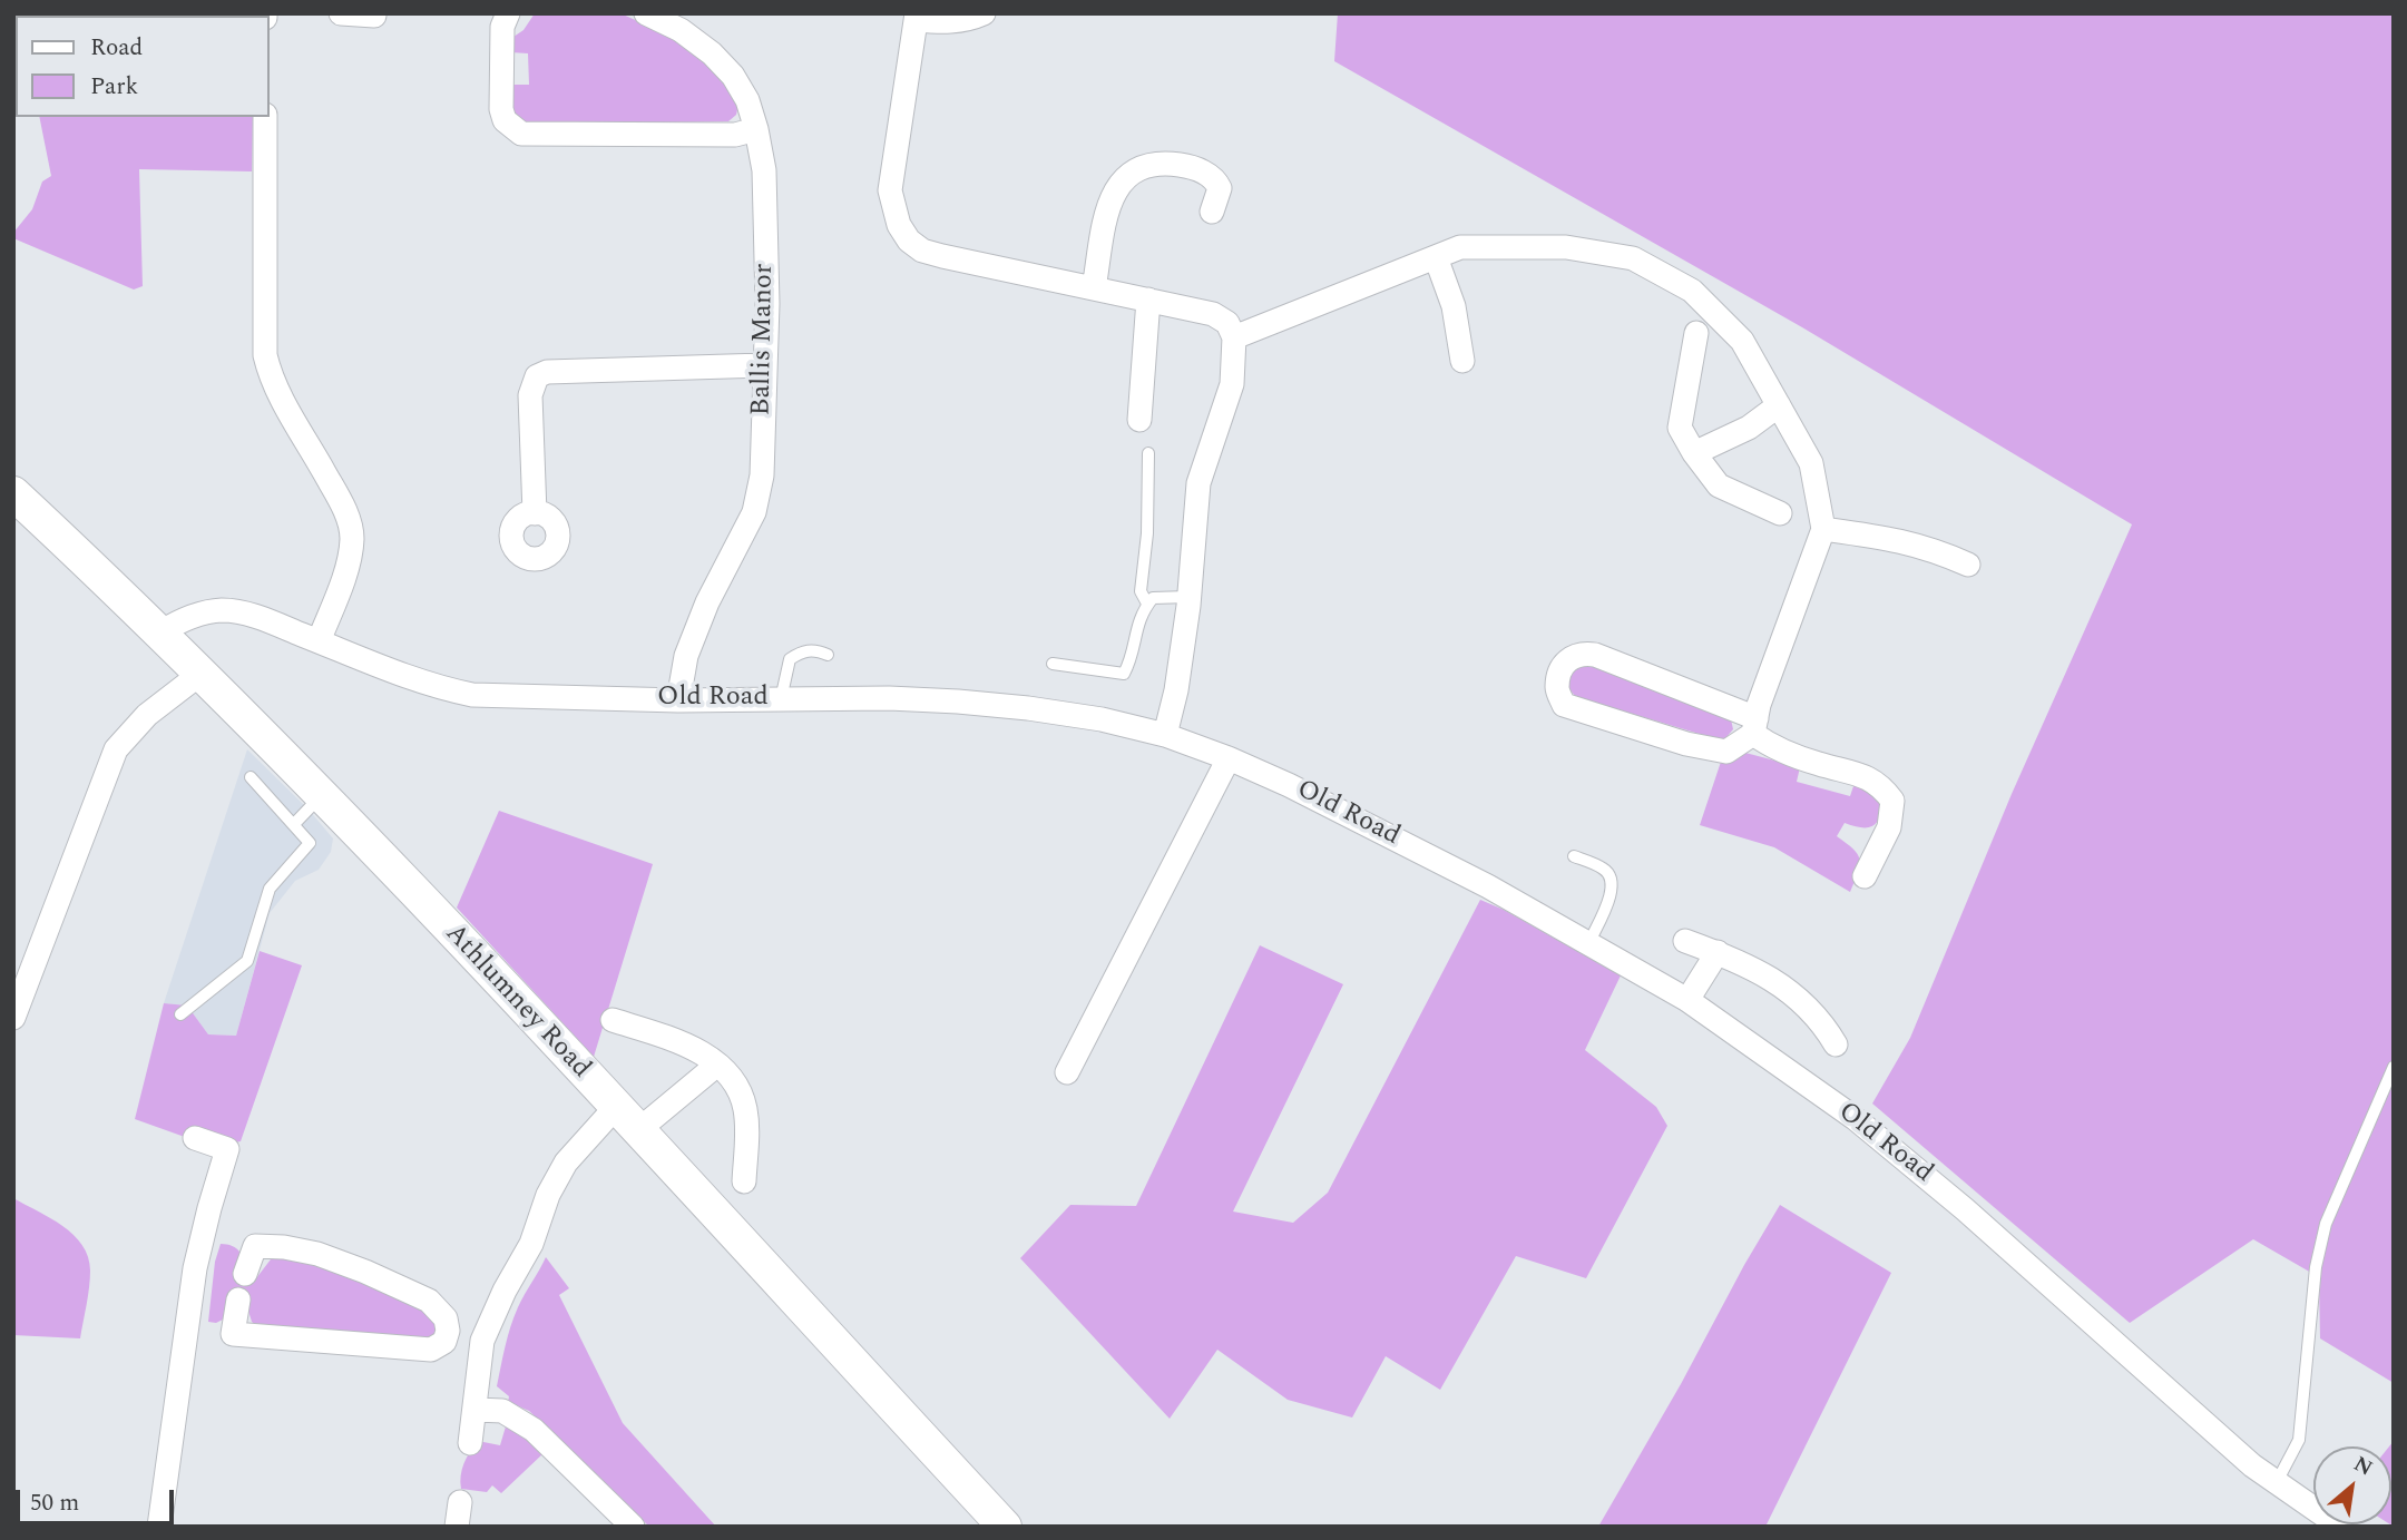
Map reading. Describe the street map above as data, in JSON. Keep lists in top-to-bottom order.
{
  "streets": {
    "main road": ["Athlumney Road"],
    "street": ["Ballis Manor", "Old Road"]
  },
  "crossings": [
    ["Ballis Manor", "Old Road"],
    ["Old Road", "Athlumney Road"]
  ],
  "legend": ["Road", "Park"],
  "scale_bar": "50 m",
  "north": "top right"
}
